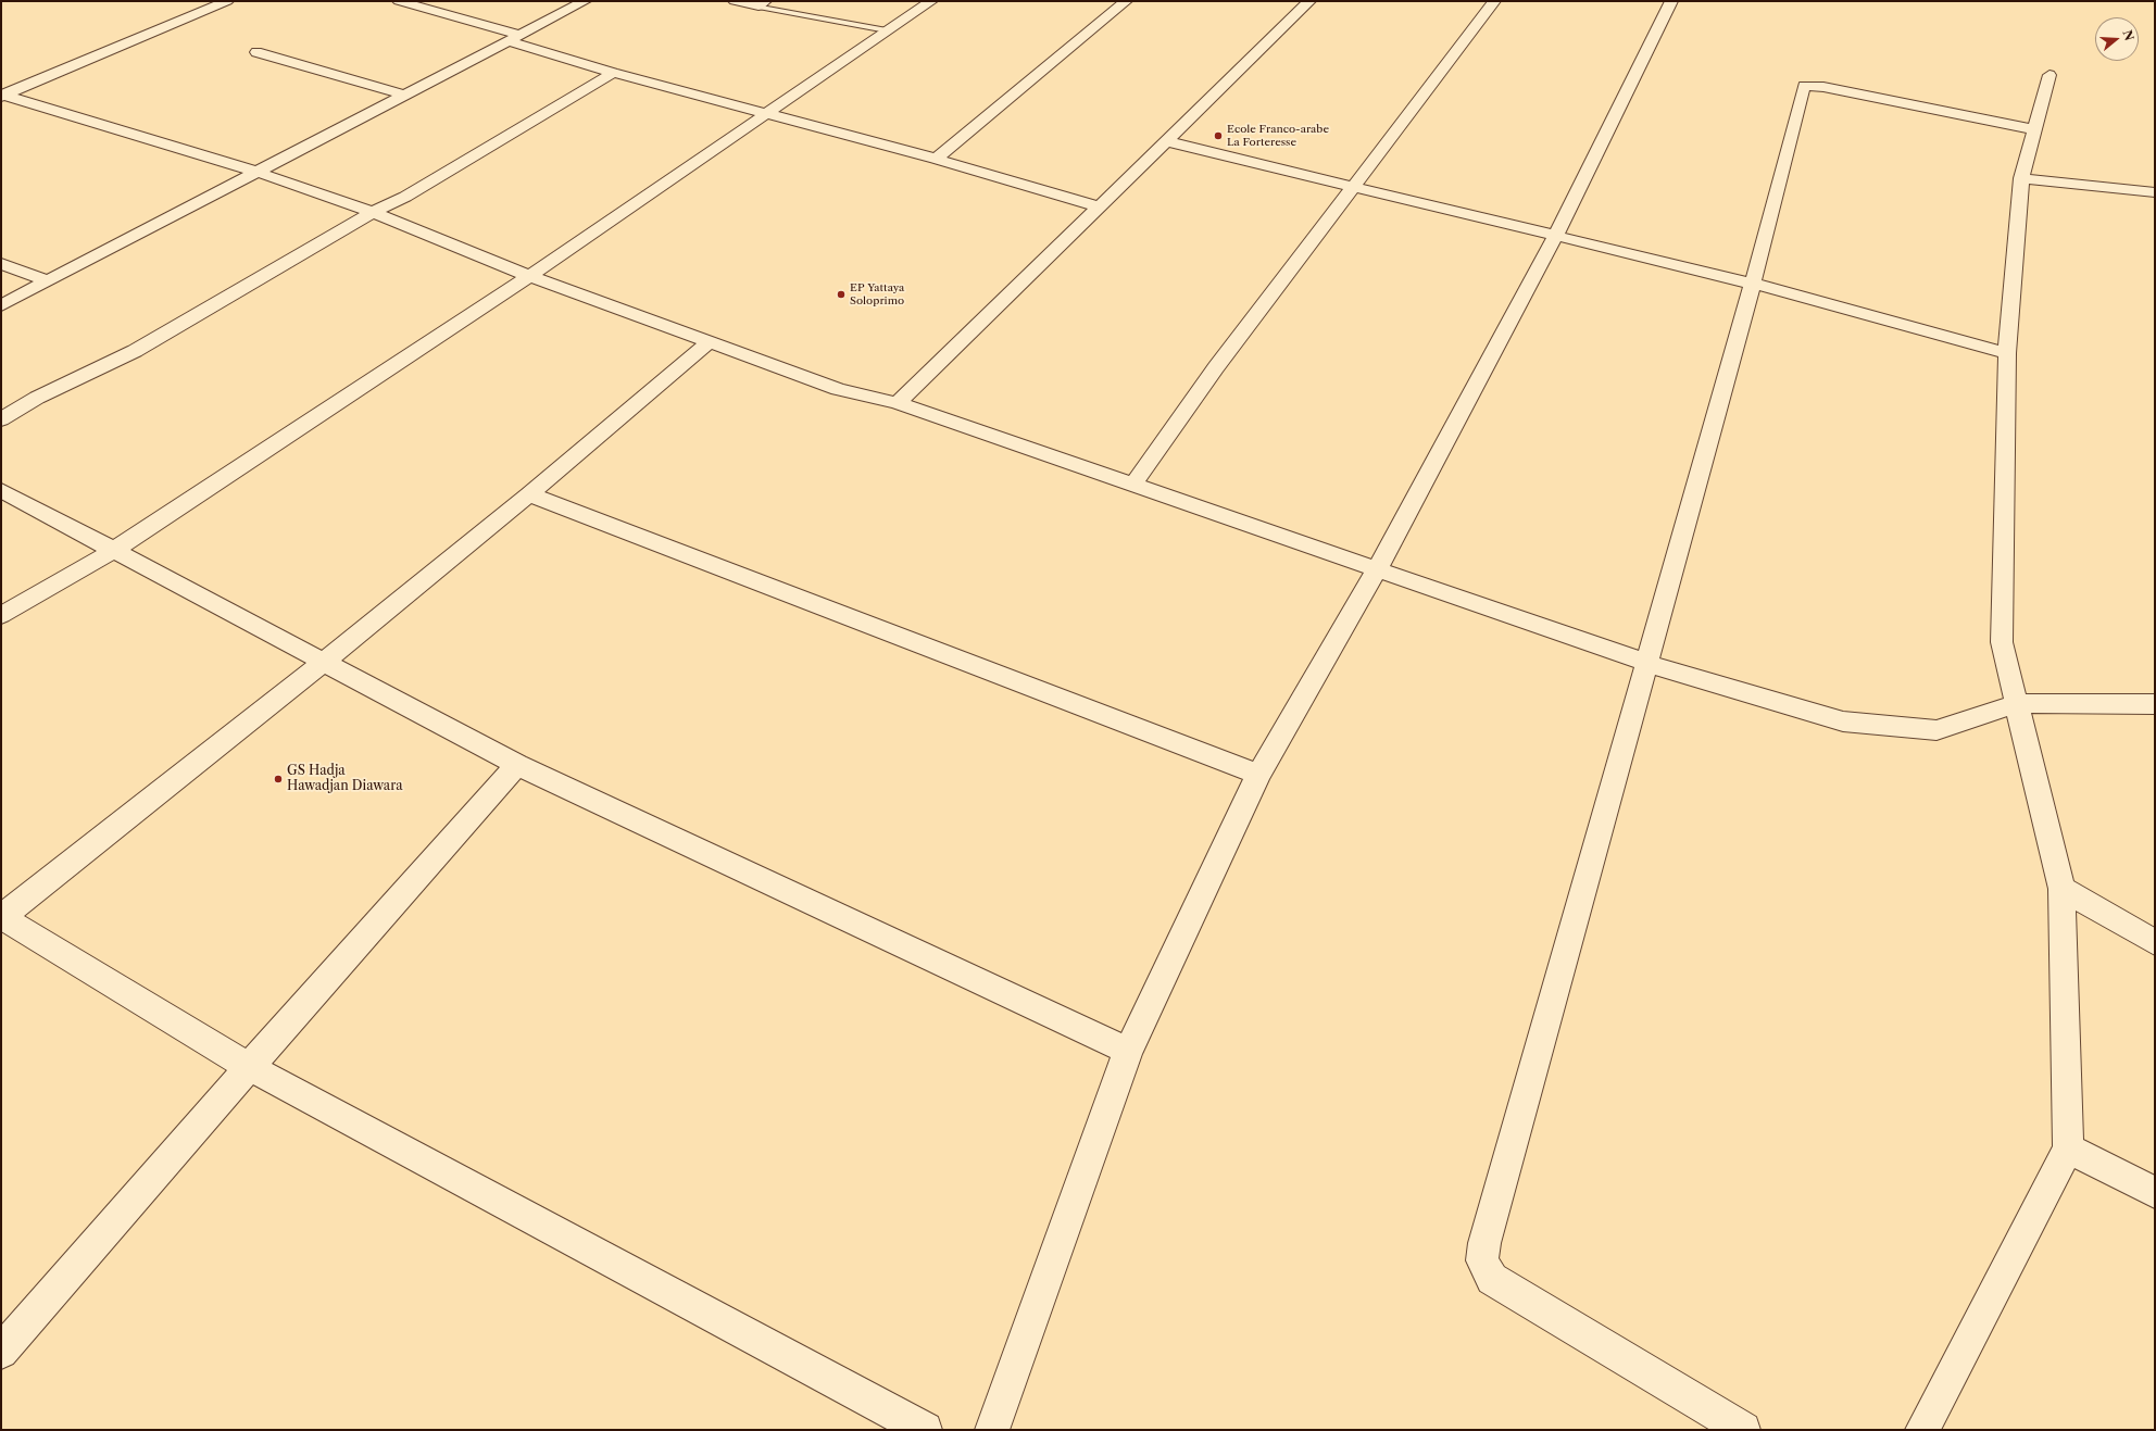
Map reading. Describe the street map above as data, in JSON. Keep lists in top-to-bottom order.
{
  "places": ["Ecole Franco-arabe La Forteresse", "EP Yattaya Soloprimo", "GS Hadja Hawadjan Diawara"],
  "north": "right"
}
